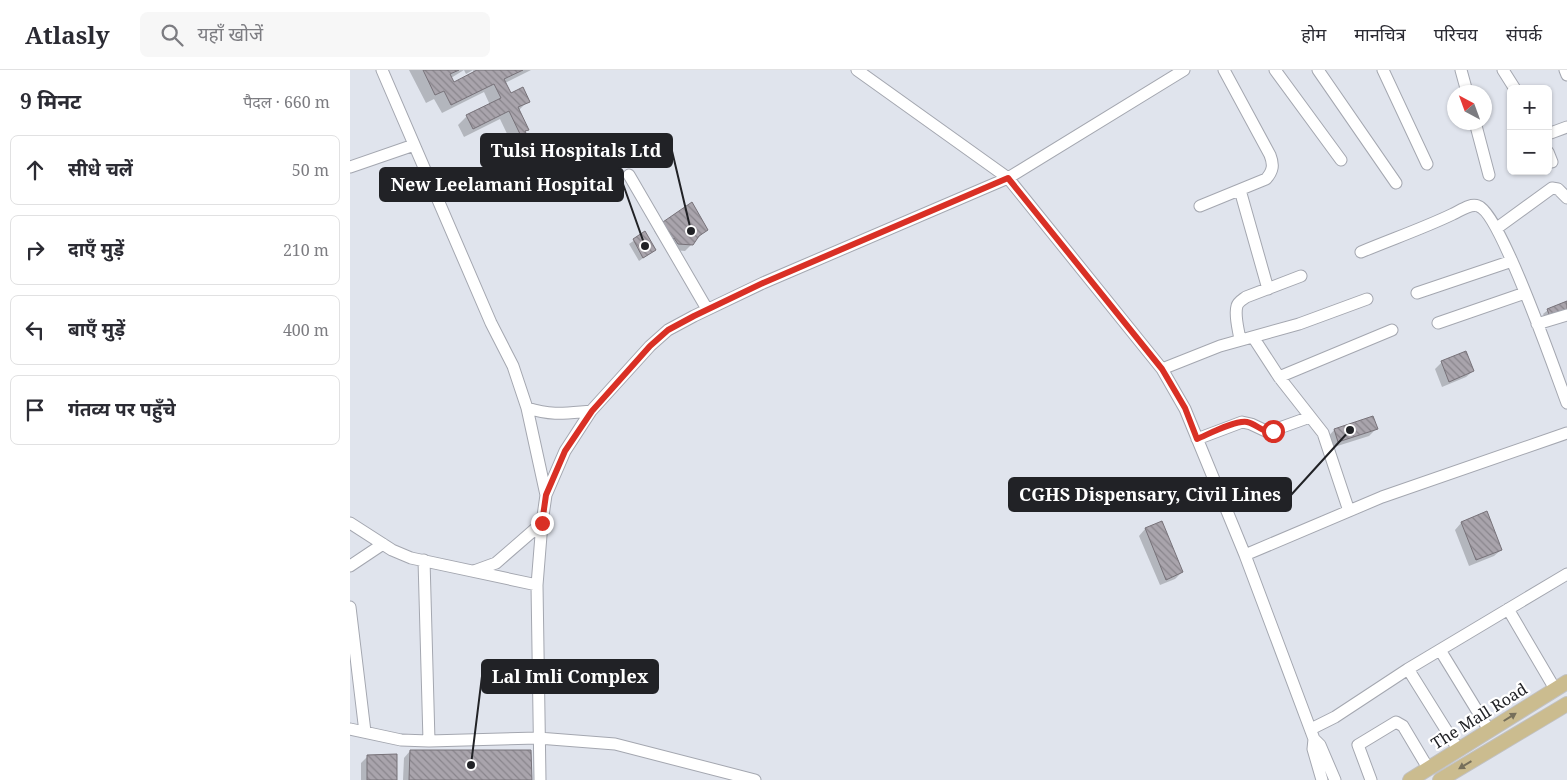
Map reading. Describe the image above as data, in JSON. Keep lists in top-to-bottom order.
{
  "streets": {
    "main road": ["The Mall Road"]
  },
  "places": [
    "Tulsi Hospitals Ltd",
    "New Leelamani Hospital",
    "CGHS Dispensary, Civil Lines",
    "Lal Imli Complex"
  ],
  "north": "top left",
  "page": {
    "header": "Atlasly",
    "search": "यहाँ खोजें",
    "nav": [
      "होम",
      "मानचित्र",
      "परिचय",
      "संपर्क"
    ],
    "heading": ["9 मिनट", "पैदल · 660 m"],
    "map_buttons": ["+", "−"],
    "list": [
      ["सीधे चलें", "50 m"],
      ["दाएँ मुड़ें", "210 m"],
      ["बाएँ मुड़ें", "400 m"],
      "गंतव्य पर पहुँचे"
    ]
  }
}
